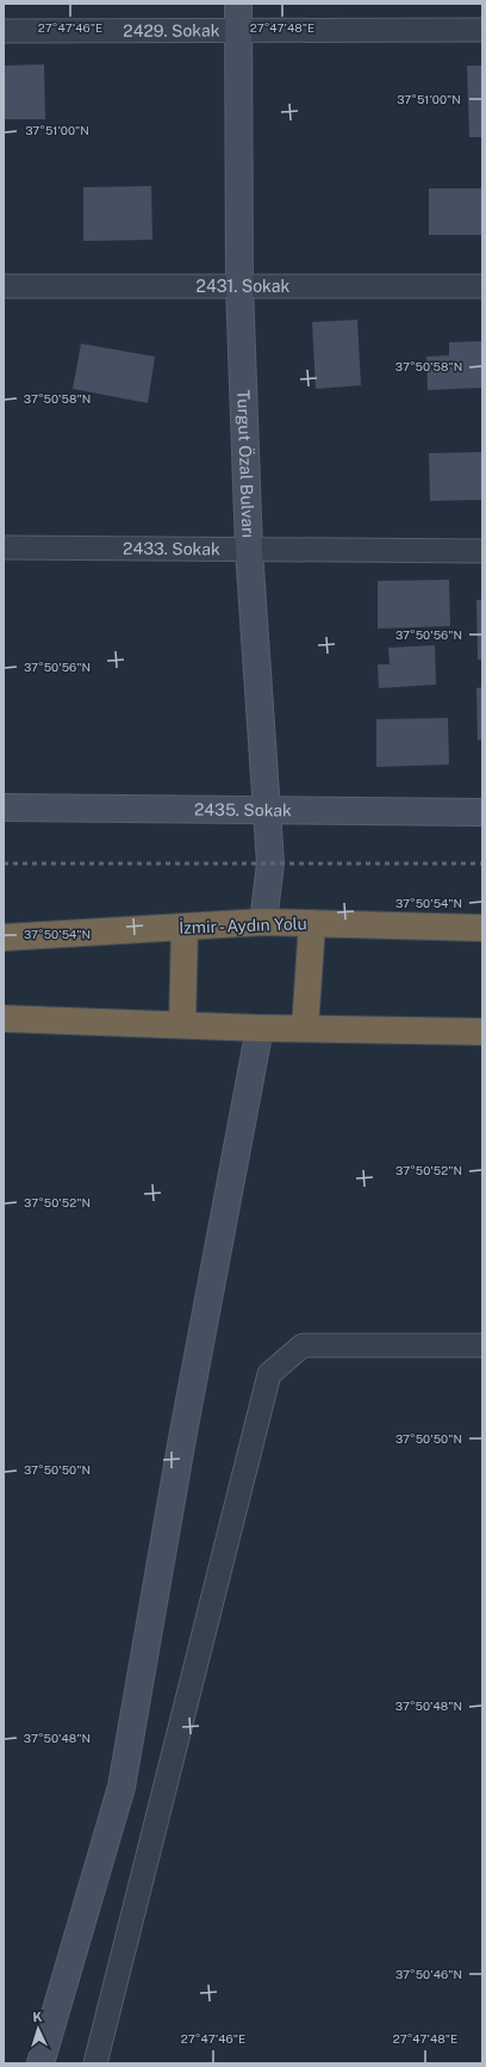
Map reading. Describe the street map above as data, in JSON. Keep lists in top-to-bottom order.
{
  "streets": {
    "highway": ["İzmir - Aydın Yolu"],
    "street": [
      "2429. Sokak",
      "2431. Sokak",
      "Turgut Özal Bulvarı",
      "2433. Sokak",
      "2435. Sokak"
    ]
  },
  "crossings": [
    ["2429. Sokak", "Turgut Özal Bulvarı"],
    ["2431. Sokak", "Turgut Özal Bulvarı"],
    ["Turgut Özal Bulvarı", "2433. Sokak"],
    ["Turgut Özal Bulvarı", "2435. Sokak"],
    ["Turgut Özal Bulvarı", "İzmir - Aydın Yolu"]
  ],
  "north": "top",
  "coordinates": [
    "27°47'46\"E",
    "27°47'48\"E",
    "37°51'00\"N",
    "37°50'58\"N",
    "37°50'56\"N",
    "37°50'54\"N",
    "37°50'52\"N",
    "37°50'50\"N",
    "37°50'48\"N",
    "37°50'46\"N"
  ]
}
